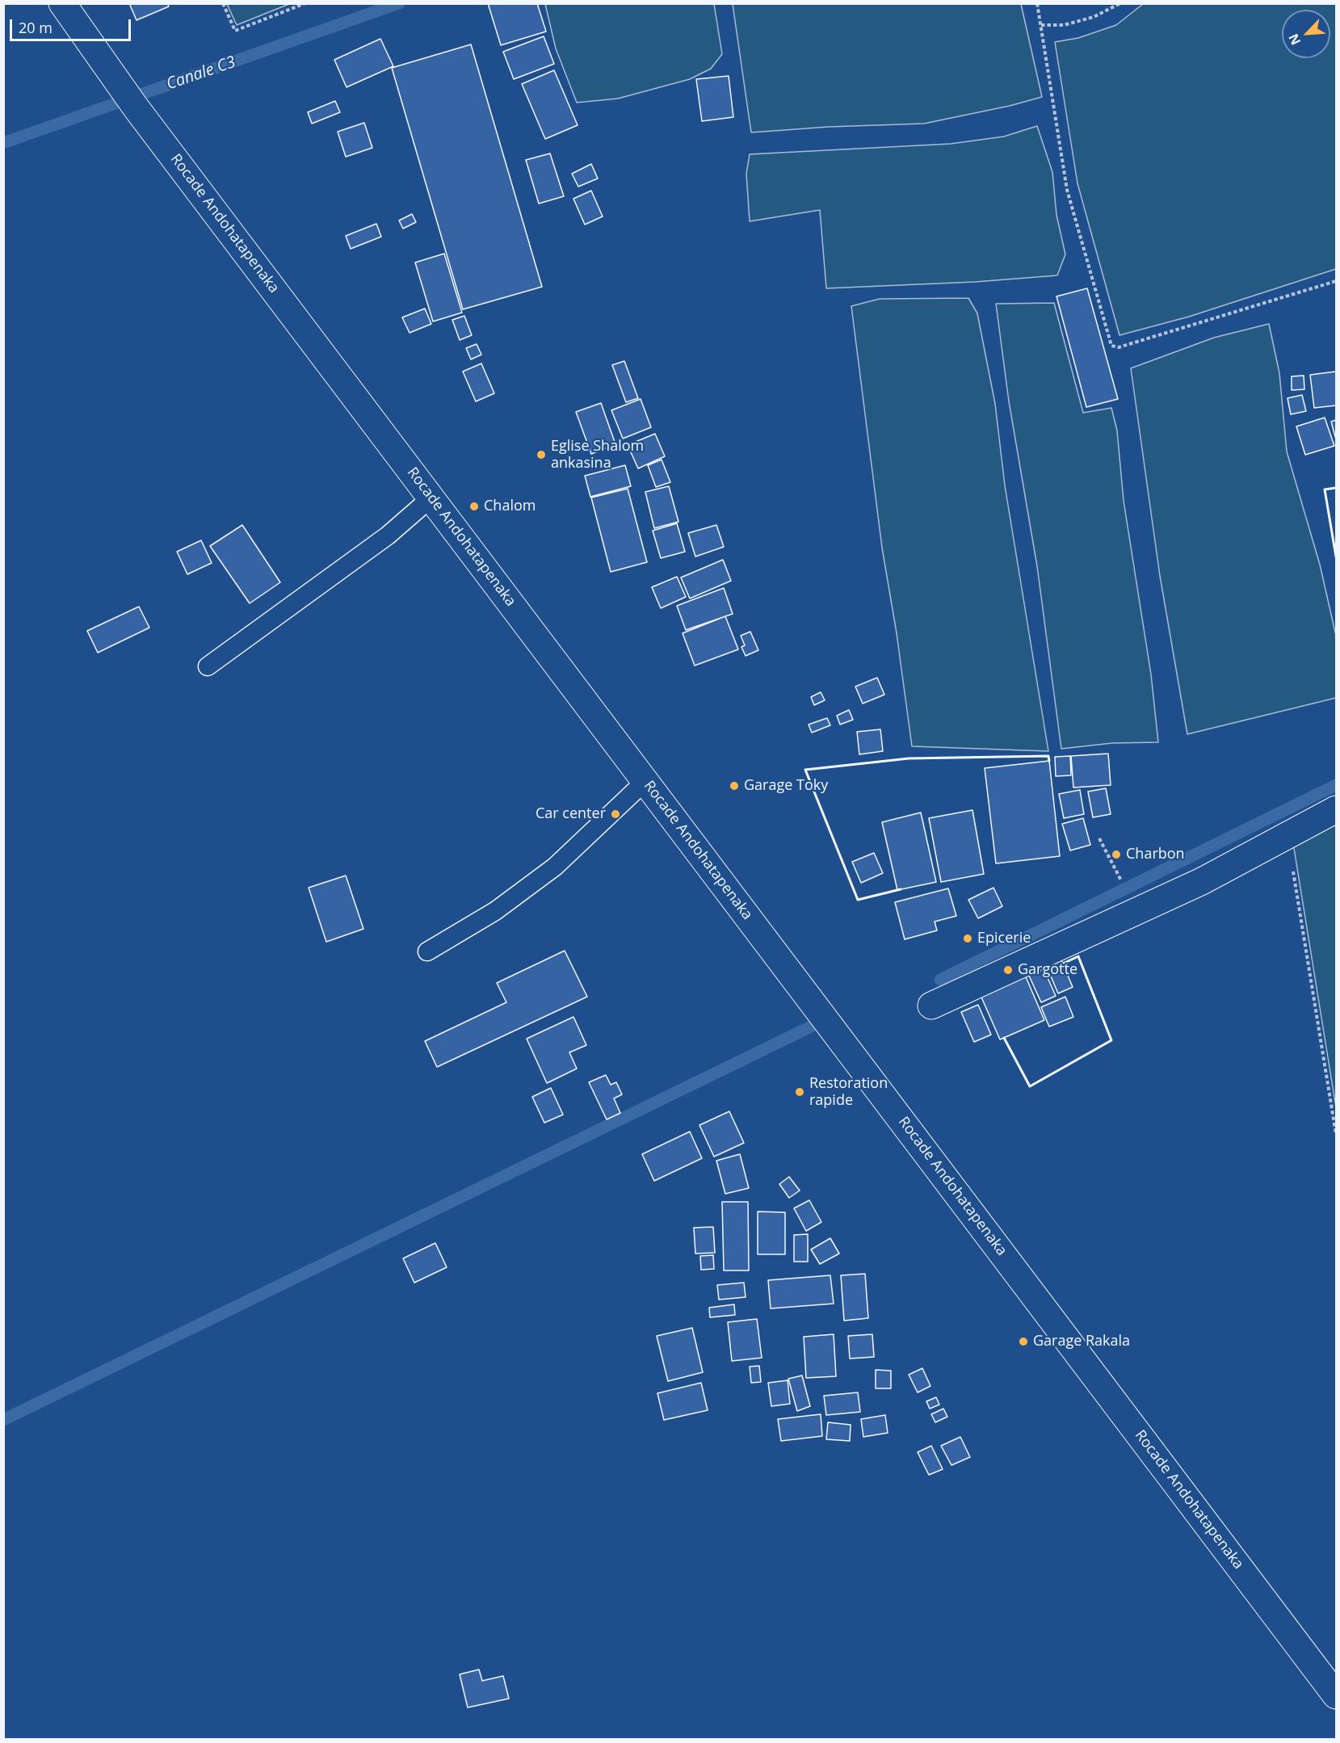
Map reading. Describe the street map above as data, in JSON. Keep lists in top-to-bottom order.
{
  "streets": {
    "main road": ["Rocade Andohatapenaka"]
  },
  "water": ["Canale C3"],
  "places": [
    "Eglise Shalom ankasina",
    "Chalom",
    "Garage Toky",
    "Car center",
    "Charbon",
    "Epicerie",
    "Gargotte",
    "Restoration rapide",
    "Garage Rakala"
  ],
  "scale_bar": "20 m",
  "north": "bottom left"
}
